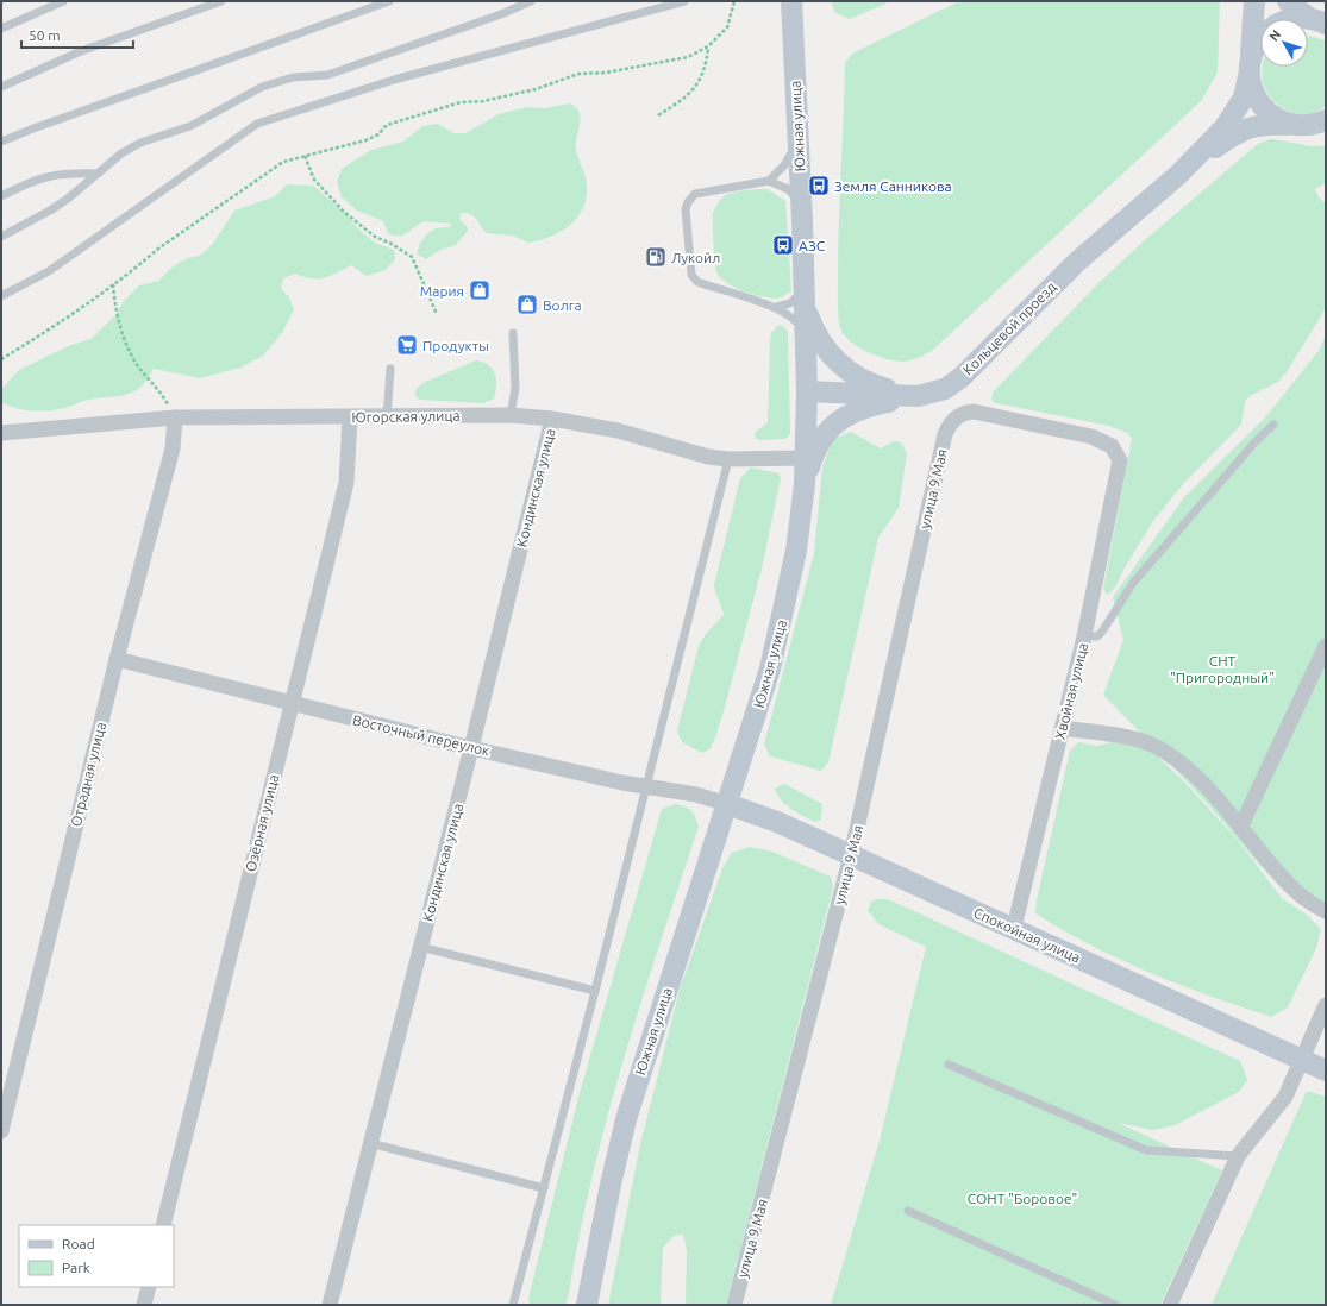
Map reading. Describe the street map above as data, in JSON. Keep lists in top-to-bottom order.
{
  "streets": {
    "main road": ["Южная улица", "Кольцевой проезд", "Спокойная улица"],
    "street": [
      "Югорская улица",
      "Кондинская улица",
      "улица 9 Мая",
      "Хвойная улица",
      "Восточный переулок",
      "Отрадная улица",
      "Озёрная улица"
    ]
  },
  "crossings": [
    ["Южная улица", "Кольцевой проезд"],
    ["Южная улица", "Югорская улица"],
    ["Южная улица", "Восточный переулок"],
    ["Южная улица", "Спокойная улица"],
    ["Югорская улица", "Кондинская улица"],
    ["Югорская улица", "Отрадная улица"],
    ["Югорская улица", "Озёрная улица"],
    ["Кондинская улица", "Восточный переулок"],
    ["улица 9 Мая", "Хвойная улица"],
    ["улица 9 Мая", "Спокойная улица"],
    ["Хвойная улица", "Спокойная улица"],
    ["Восточный переулок", "Отрадная улица"],
    ["Восточный переулок", "Озёрная улица"],
    ["Восточный переулок", "Спокойная улица"]
  ],
  "parks": ["СНТ \"Пригородный\"", "СОНТ \"Боровое\""],
  "places": {
    "bus stop": ["Земля Санникова", "АЗС"],
    "fuel station": ["Лукойл"],
    "shop": ["Мария", "Волга"],
    "supermarket": ["Продукты"]
  },
  "legend": ["Road", "Park"],
  "scale_bar": "50 m",
  "north": "top left"
}
